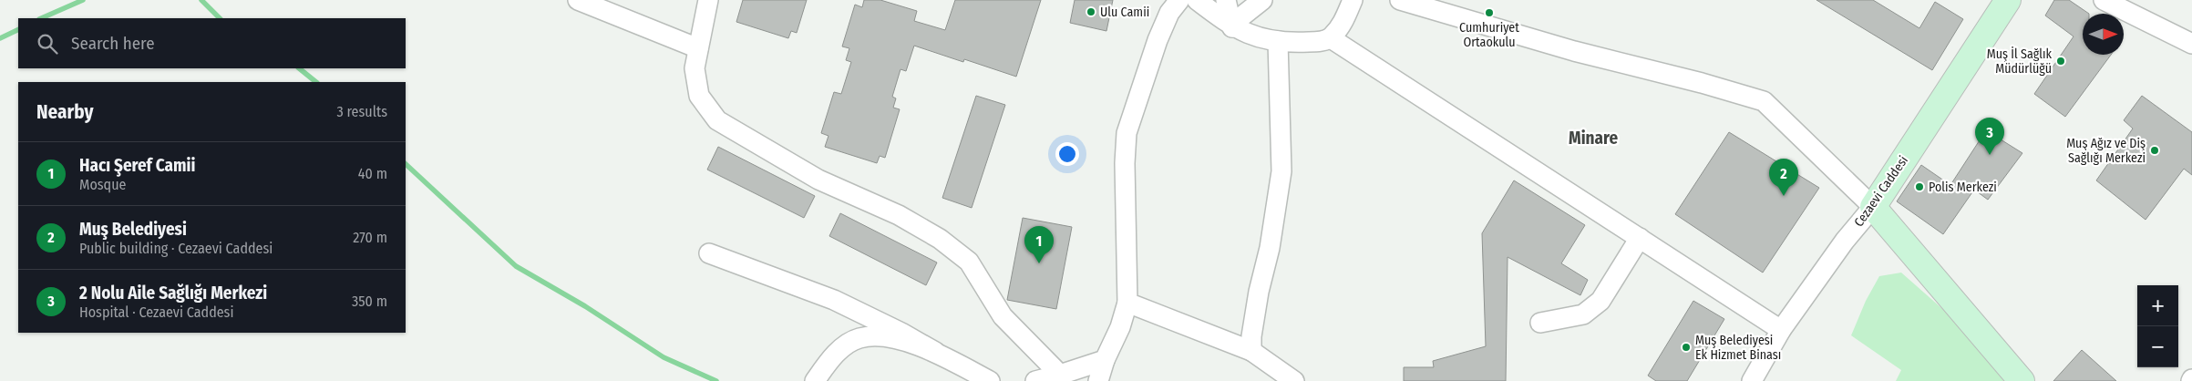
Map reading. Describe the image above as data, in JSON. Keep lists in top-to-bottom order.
{
  "streets": {
    "street": ["Cezaevi Caddesi"]
  },
  "districts": ["Minare"],
  "places": [
    "Ulu Camii",
    "Cumhuriyet Ortaokulu",
    "Muş İl Sağlık Müdürlüğü",
    "Muş Ağız ve Diş Sağlığı Merkezi",
    "Polis Merkezi",
    "Muş Belediyesi Ek Hizmet Binası"
  ],
  "north": "right",
  "page": {
    "search": "Search here",
    "heading": ["Nearby", "3 results"],
    "pins": ["3", "2", "1"],
    "list": [
      {
        "mark": "1",
        "name": "Hacı Şeref Camii",
        "note": "Mosque",
        "value": "40 m"
      },
      {
        "mark": "2",
        "name": "Muş Belediyesi",
        "note": "Public building · Cezaevi Caddesi",
        "value": "270 m"
      },
      {
        "mark": "3",
        "name": "2 Nolu Aile Sağlığı Merkezi",
        "note": "Hospital · Cezaevi Caddesi",
        "value": "350 m"
      }
    ],
    "map_buttons": ["+", "−"]
  }
}
